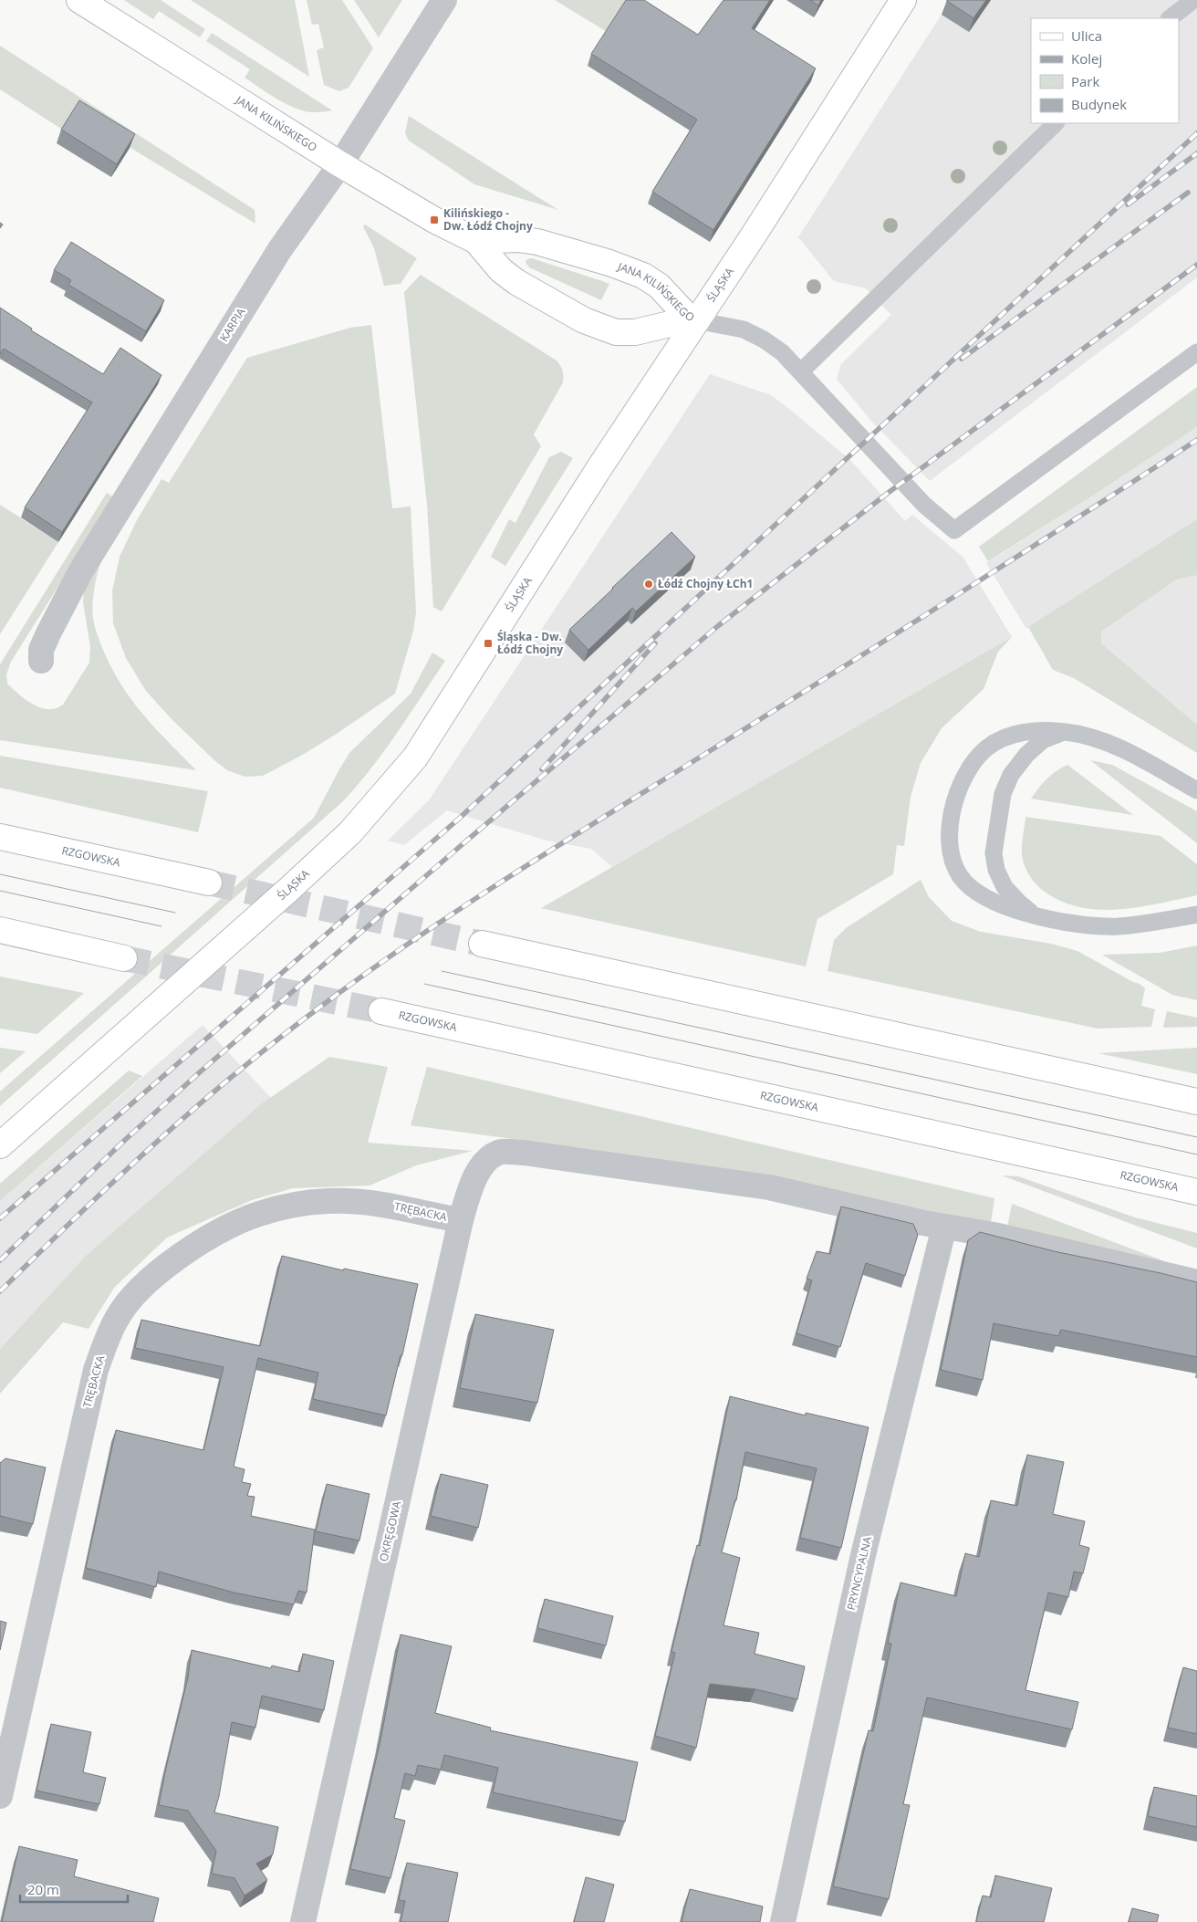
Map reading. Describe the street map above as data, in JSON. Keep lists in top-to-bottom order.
{
  "streets": {
    "street": [
      "JANA KILIŃSKIEGO",
      "ŚLĄSKA",
      "KARPIA",
      "RZGOWSKA",
      "TRĘBACKA",
      "OKRĘGOWA",
      "PRYNCYPALNA"
    ]
  },
  "crossings": [
    ["JANA KILIŃSKIEGO", "ŚLĄSKA"],
    ["JANA KILIŃSKIEGO", "KARPIA"],
    ["TRĘBACKA", "OKRĘGOWA"],
    ["OKRĘGOWA", "PRYNCYPALNA"]
  ],
  "places": {
    "transit": ["Kilińskiego - Dw. Łódź Chojny", "Śląska - Dw. Łódź Chojny"],
    "other": ["Łódź Chojny ŁCh1"]
  },
  "legend": [
    "Ulica",
    "Kolej",
    "Park",
    "Budynek"
  ],
  "scale_bar": "20 m"
}
